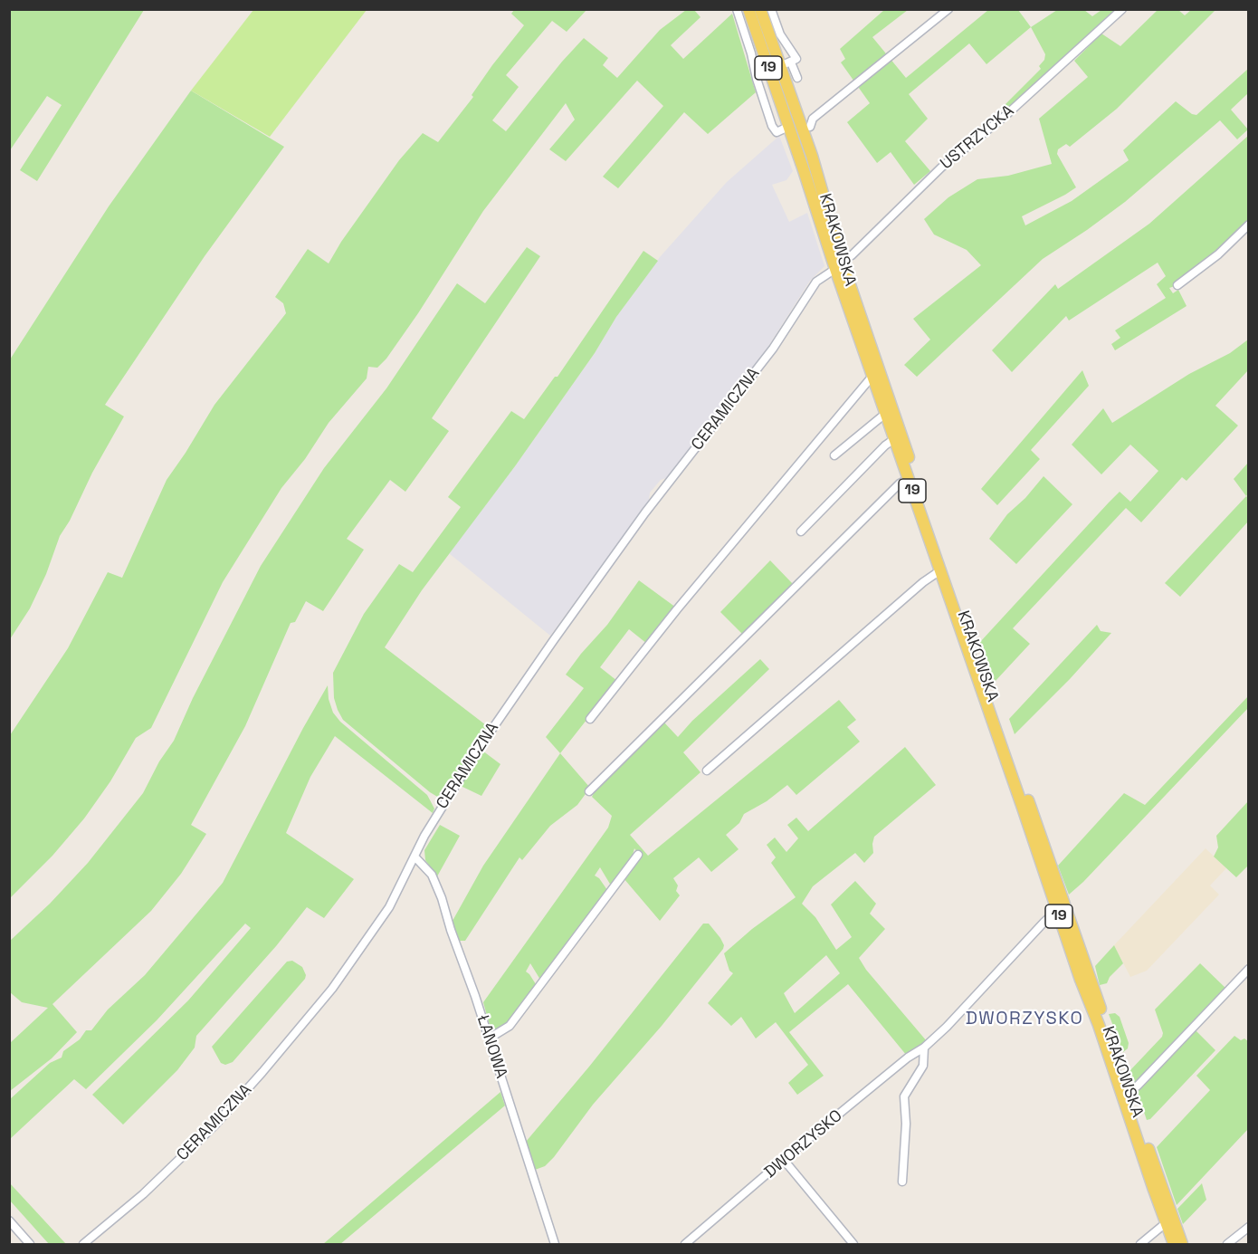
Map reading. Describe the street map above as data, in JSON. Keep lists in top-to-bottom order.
{
  "streets": {
    "main road": ["19", "KRAKOWSKA"],
    "street": [
      "USTRZYCKA",
      "CERAMICZNA",
      "ŁANOWA",
      "DWORZYSKO"
    ]
  },
  "crossings": [
    ["USTRZYCKA", "KRAKOWSKA"],
    ["USTRZYCKA", "CERAMICZNA"],
    ["KRAKOWSKA", "CERAMICZNA"],
    ["KRAKOWSKA", "DWORZYSKO"],
    ["CERAMICZNA", "ŁANOWA"]
  ],
  "districts": ["DWORZYSKO"]
}
